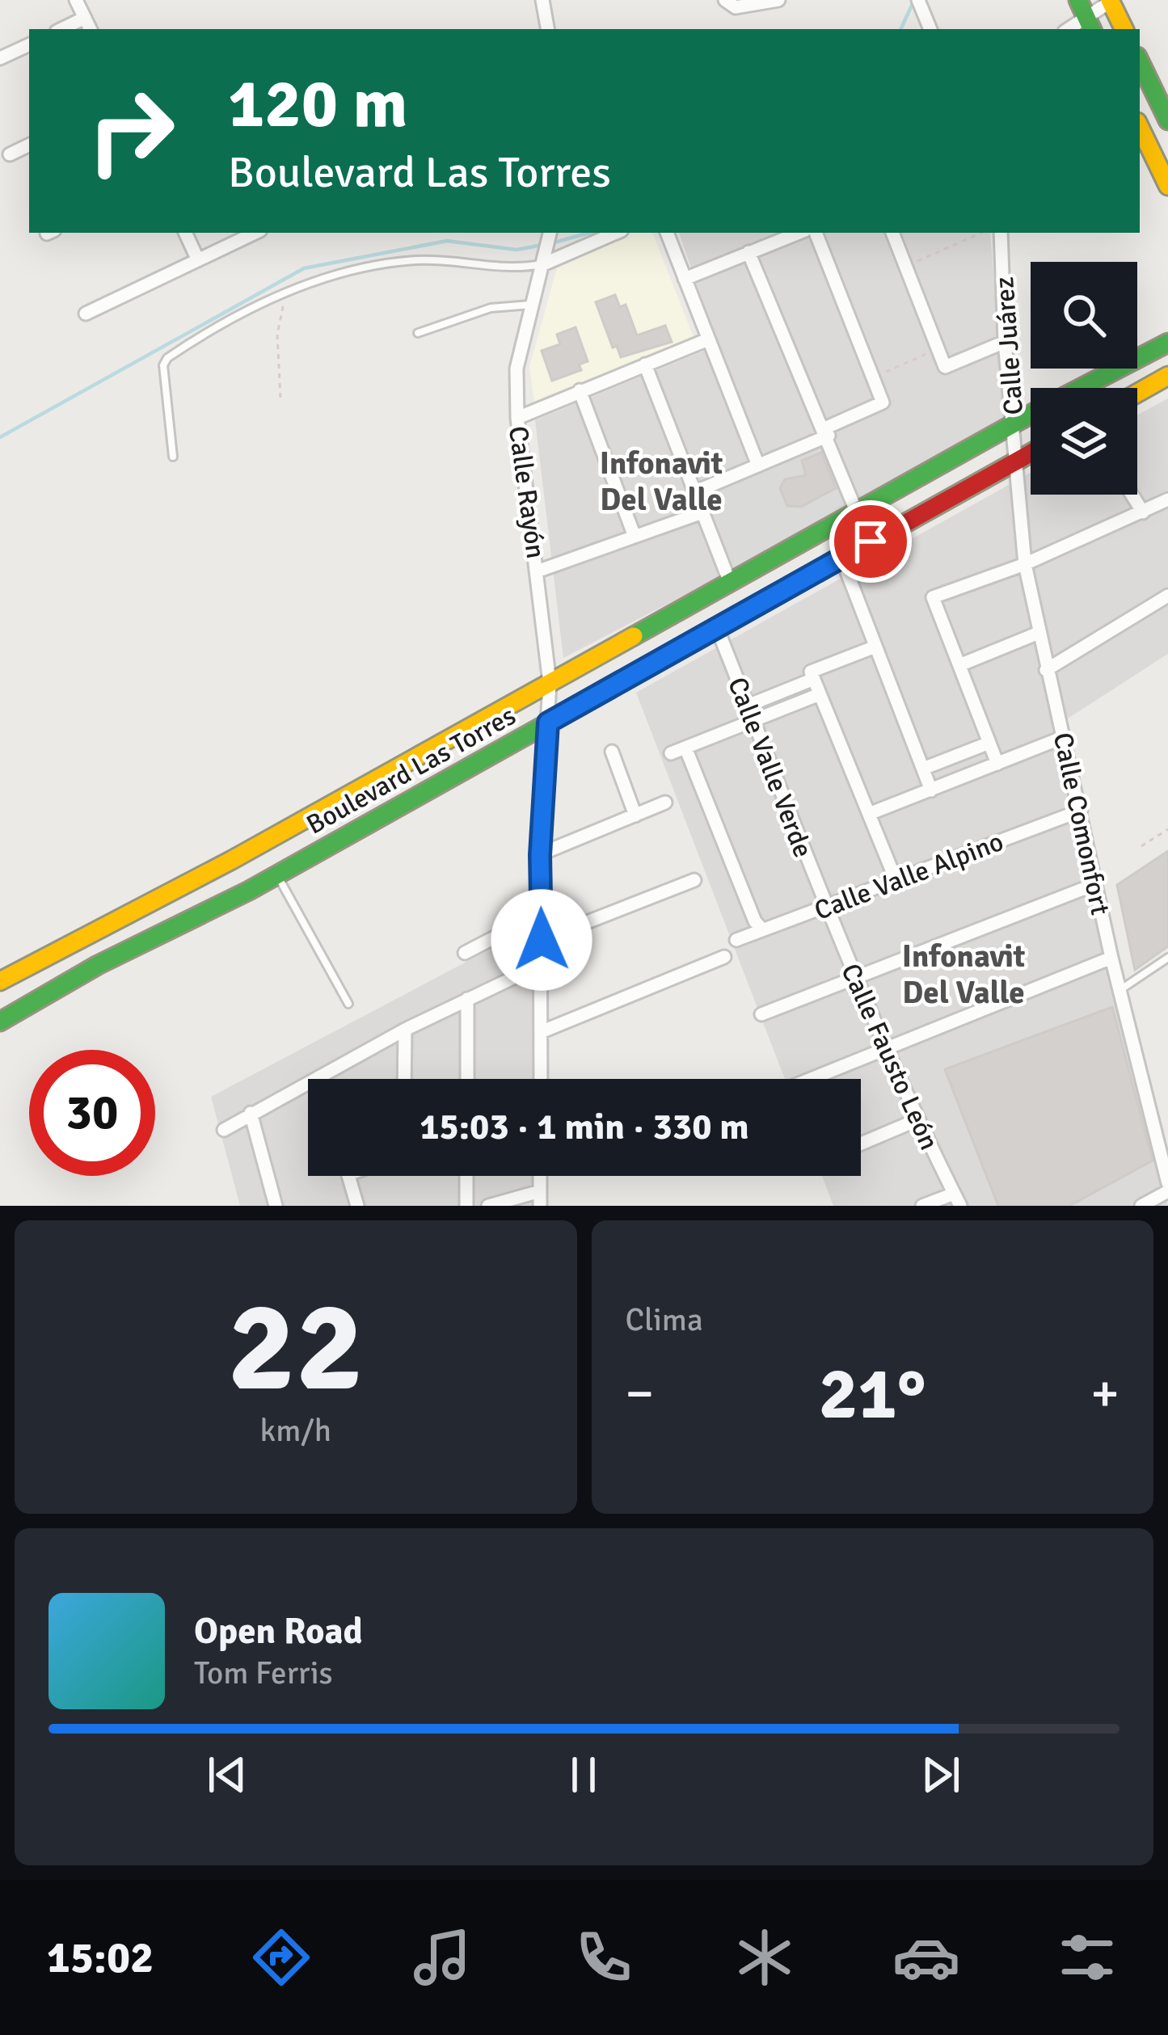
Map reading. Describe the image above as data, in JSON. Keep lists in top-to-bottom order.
{
  "streets": {
    "street": [
      "Calle Juárez",
      "Calle Rayón",
      "Calle Valle Verde",
      "Boulevard Las Torres",
      "Calle Comonfort",
      "Calle Valle Alpino",
      "Calle Fausto León"
    ]
  },
  "crossings": [
    ["Calle Juárez", "Boulevard Las Torres"],
    ["Calle Juárez", "Calle Comonfort"],
    ["Calle Rayón", "Boulevard Las Torres"],
    ["Calle Valle Verde", "Boulevard Las Torres"],
    ["Calle Valle Verde", "Calle Valle Alpino"],
    ["Calle Valle Verde", "Calle Fausto León"],
    ["Boulevard Las Torres", "Calle Comonfort"],
    ["Calle Comonfort", "Calle Valle Alpino"],
    ["Calle Valle Alpino", "Calle Fausto León"]
  ],
  "districts": ["Infonavit Del Valle", "Infonavit Del Valle"],
  "page": {
    "turn": ["120 m", "Boulevard Las Torres"],
    "limit": "30",
    "trip": "15:03 · 1 min · 330 m",
    "tile": [
      ["22", "km/h"],
      "Clima"
    ],
    "heat": ["−", "21°", "+"],
    "song": ["Open Road", "Tom Ferris"],
    "tabs": "15:02"
  }
}
